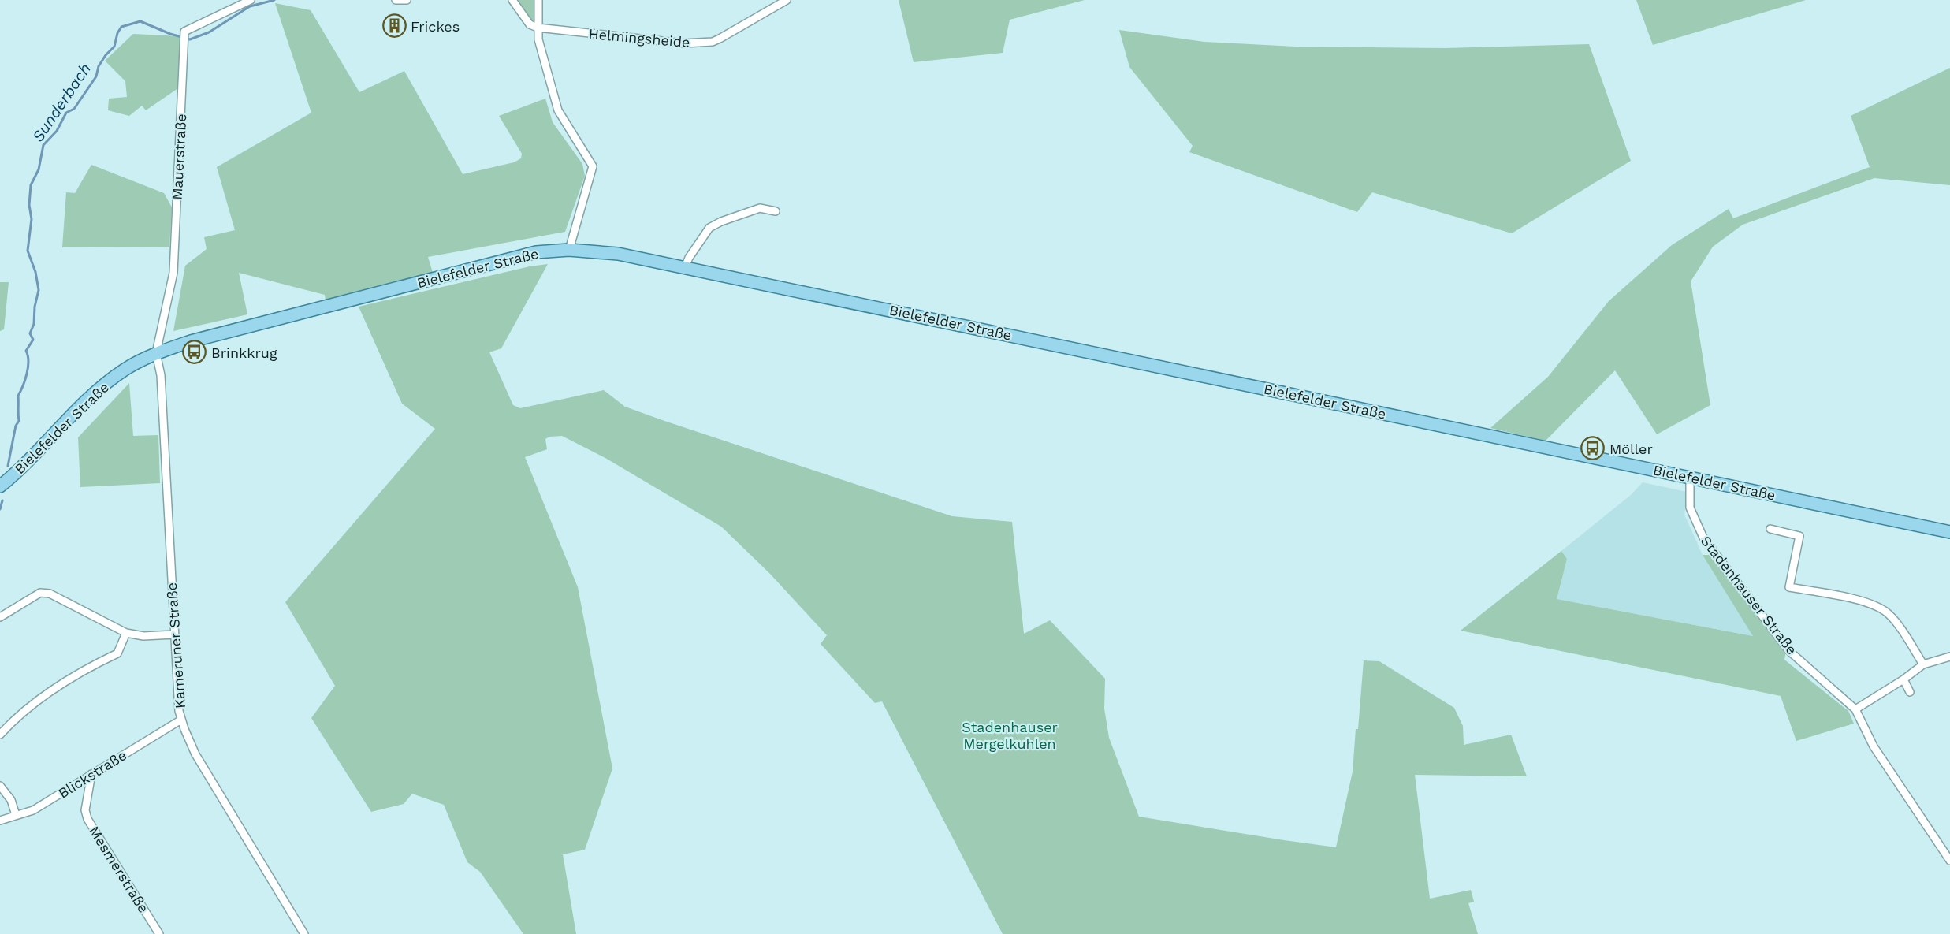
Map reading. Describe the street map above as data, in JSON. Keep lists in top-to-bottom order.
{
  "streets": {
    "main road": ["Bielefelder Straße"],
    "street": [
      "Helmingsheide",
      "Mauerstraße",
      "Stadenhauser Straße",
      "Kameruner Straße",
      "Blickstraße",
      "Mesmerstraße"
    ]
  },
  "crossings": [
    ["Mauerstraße", "Bielefelder Straße"],
    ["Mauerstraße", "Kameruner Straße"],
    ["Bielefelder Straße", "Stadenhauser Straße"],
    ["Bielefelder Straße", "Kameruner Straße"],
    ["Kameruner Straße", "Blickstraße"],
    ["Blickstraße", "Mesmerstraße"]
  ],
  "water": ["Sunderbach"],
  "parks": ["Stadenhauser Mergelkuhlen"],
  "places": {
    "building": ["Frickes"],
    "bus stop": ["Brinkkrug", "Möller"]
  }
}
